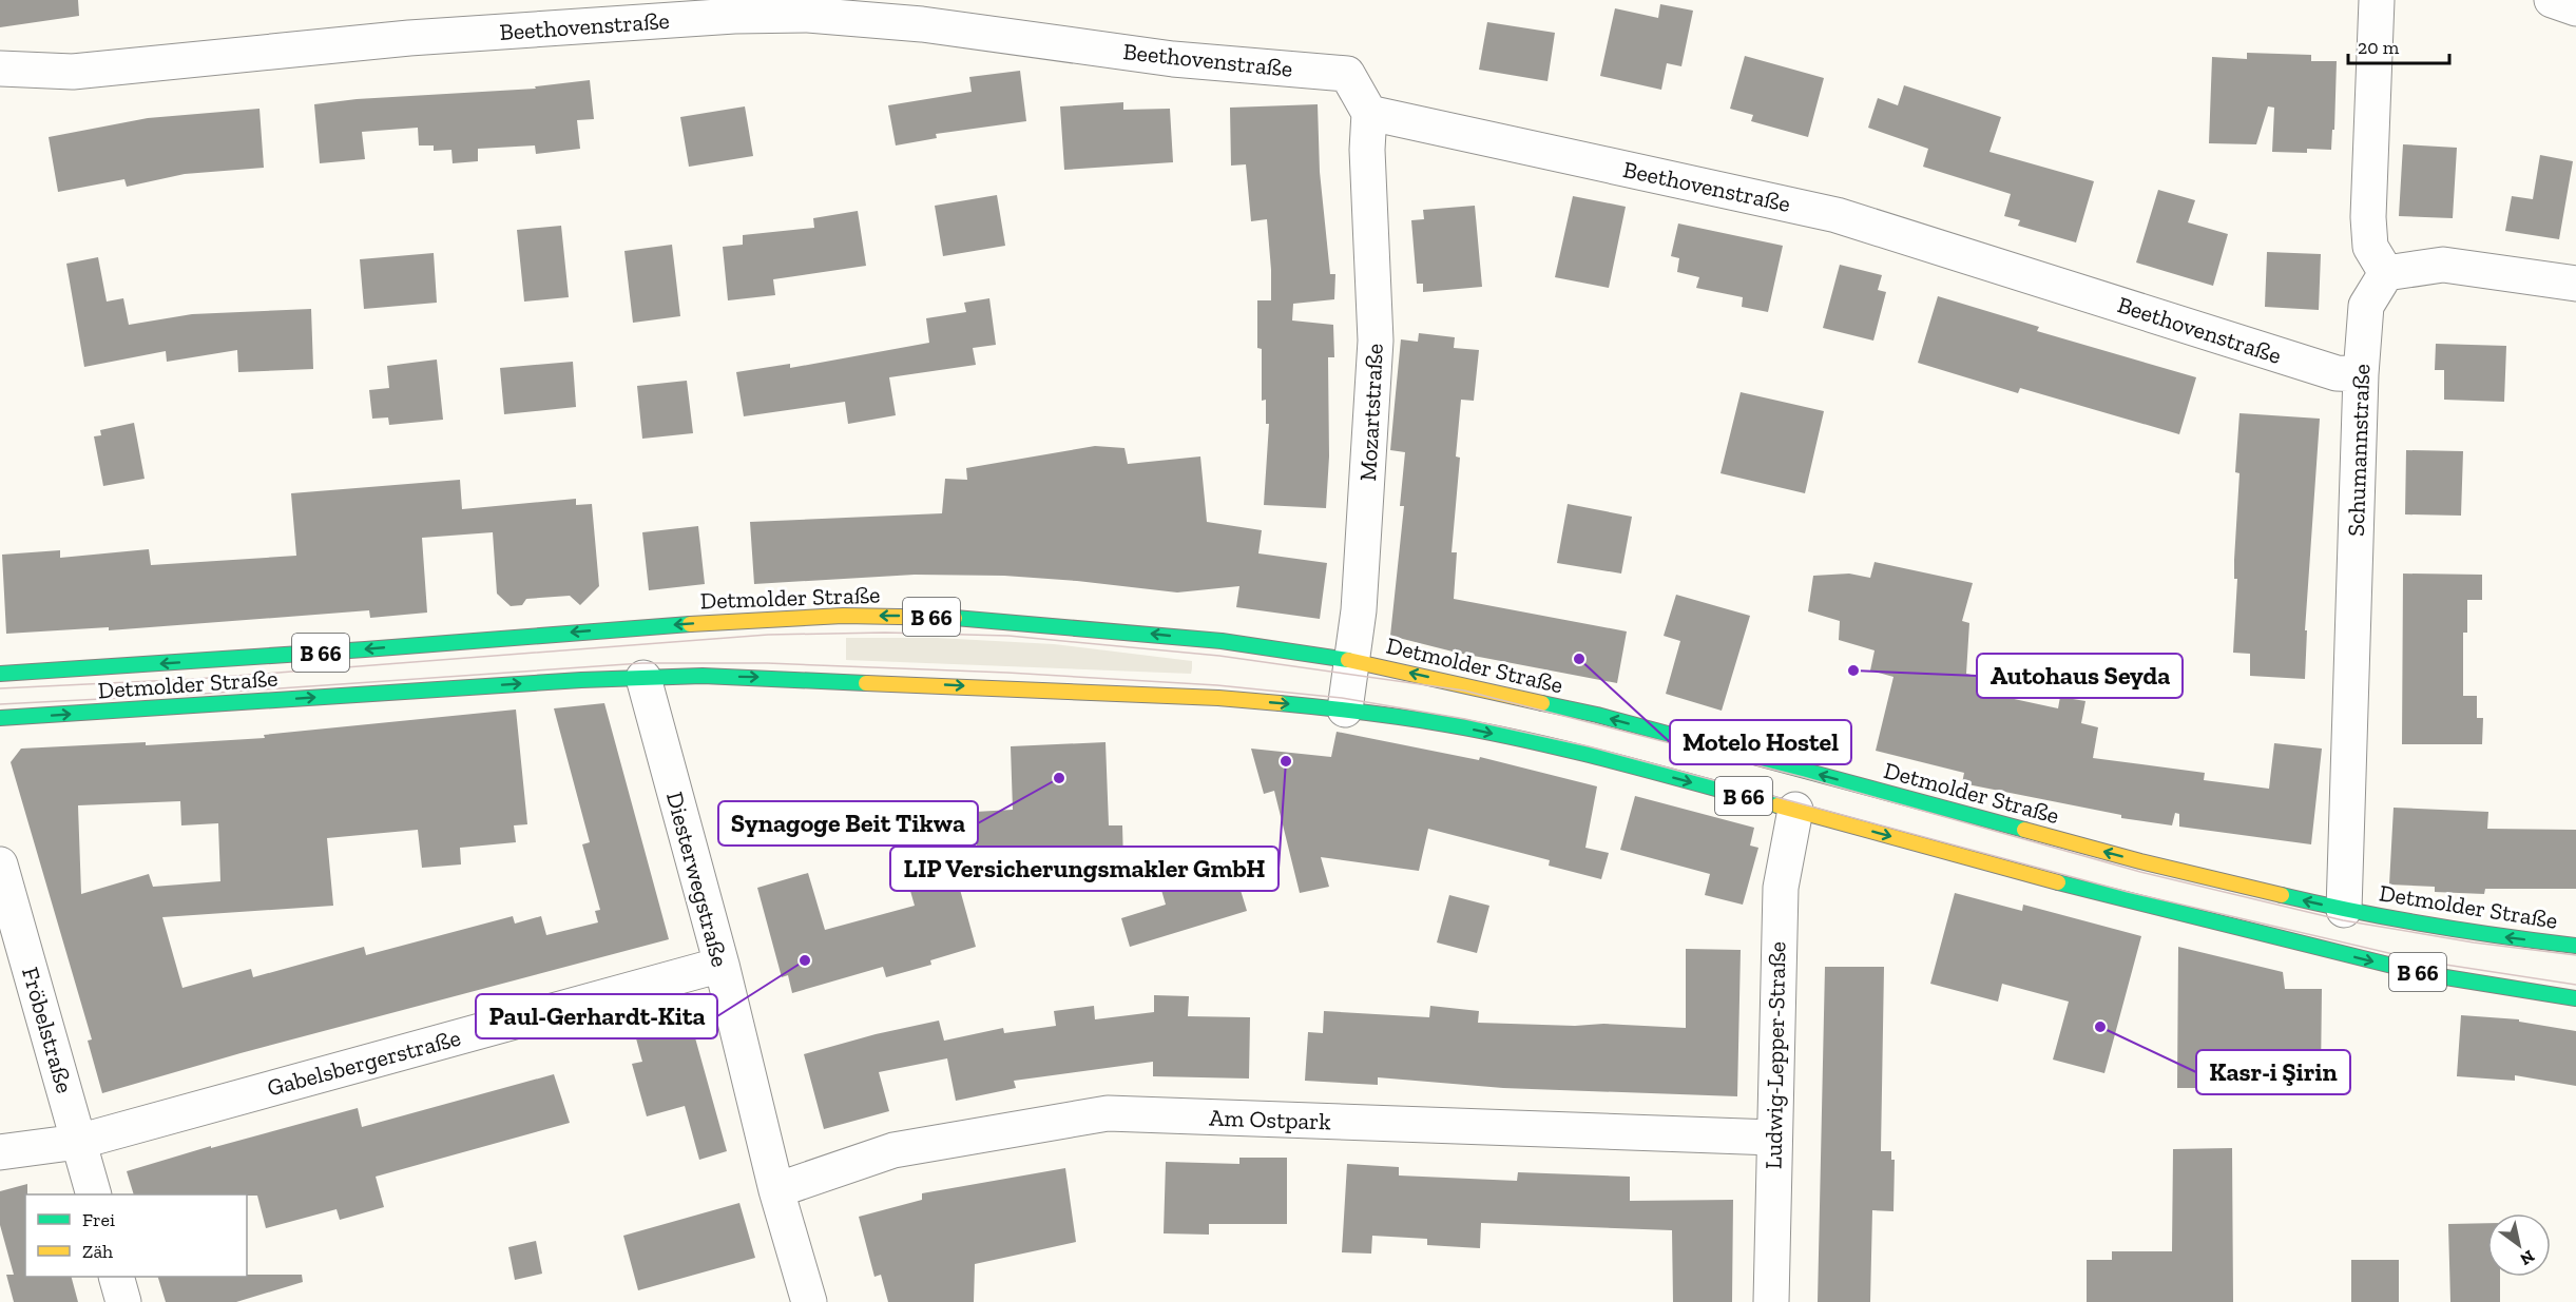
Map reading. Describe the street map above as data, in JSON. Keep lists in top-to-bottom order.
{
  "streets": {
    "main road": ["Detmolder Straße", "B 66"],
    "street": [
      "Beethovenstraße",
      "Mozartstraße",
      "Schumannstraße",
      "Diesterwegstraße",
      "Fröbelstraße",
      "Ludwig-Lepper-Straße",
      "Gabelsbergerstraße",
      "Am Ostpark"
    ]
  },
  "crossings": [
    ["Beethovenstraße", "Mozartstraße"],
    ["Beethovenstraße", "Schumannstraße"],
    ["Mozartstraße", "Detmolder Straße"],
    ["Schumannstraße", "Detmolder Straße"],
    ["Detmolder Straße", "Diesterwegstraße"],
    ["Detmolder Straße", "Ludwig-Lepper-Straße"],
    ["Diesterwegstraße", "Gabelsbergerstraße"],
    ["Diesterwegstraße", "Am Ostpark"],
    ["Fröbelstraße", "Gabelsbergerstraße"],
    ["Ludwig-Lepper-Straße", "Am Ostpark"]
  ],
  "places": [
    "Motelo Hostel",
    "Autohaus Seyda",
    "LIP Versicherungsmakler GmbH",
    "Synagoge Beit Tikwa",
    "Paul-Gerhardt-Kita",
    "Kasr-i Şirin"
  ],
  "legend": ["Frei", "Zäh"],
  "scale_bar": "20 m",
  "north": "bottom right"
}
